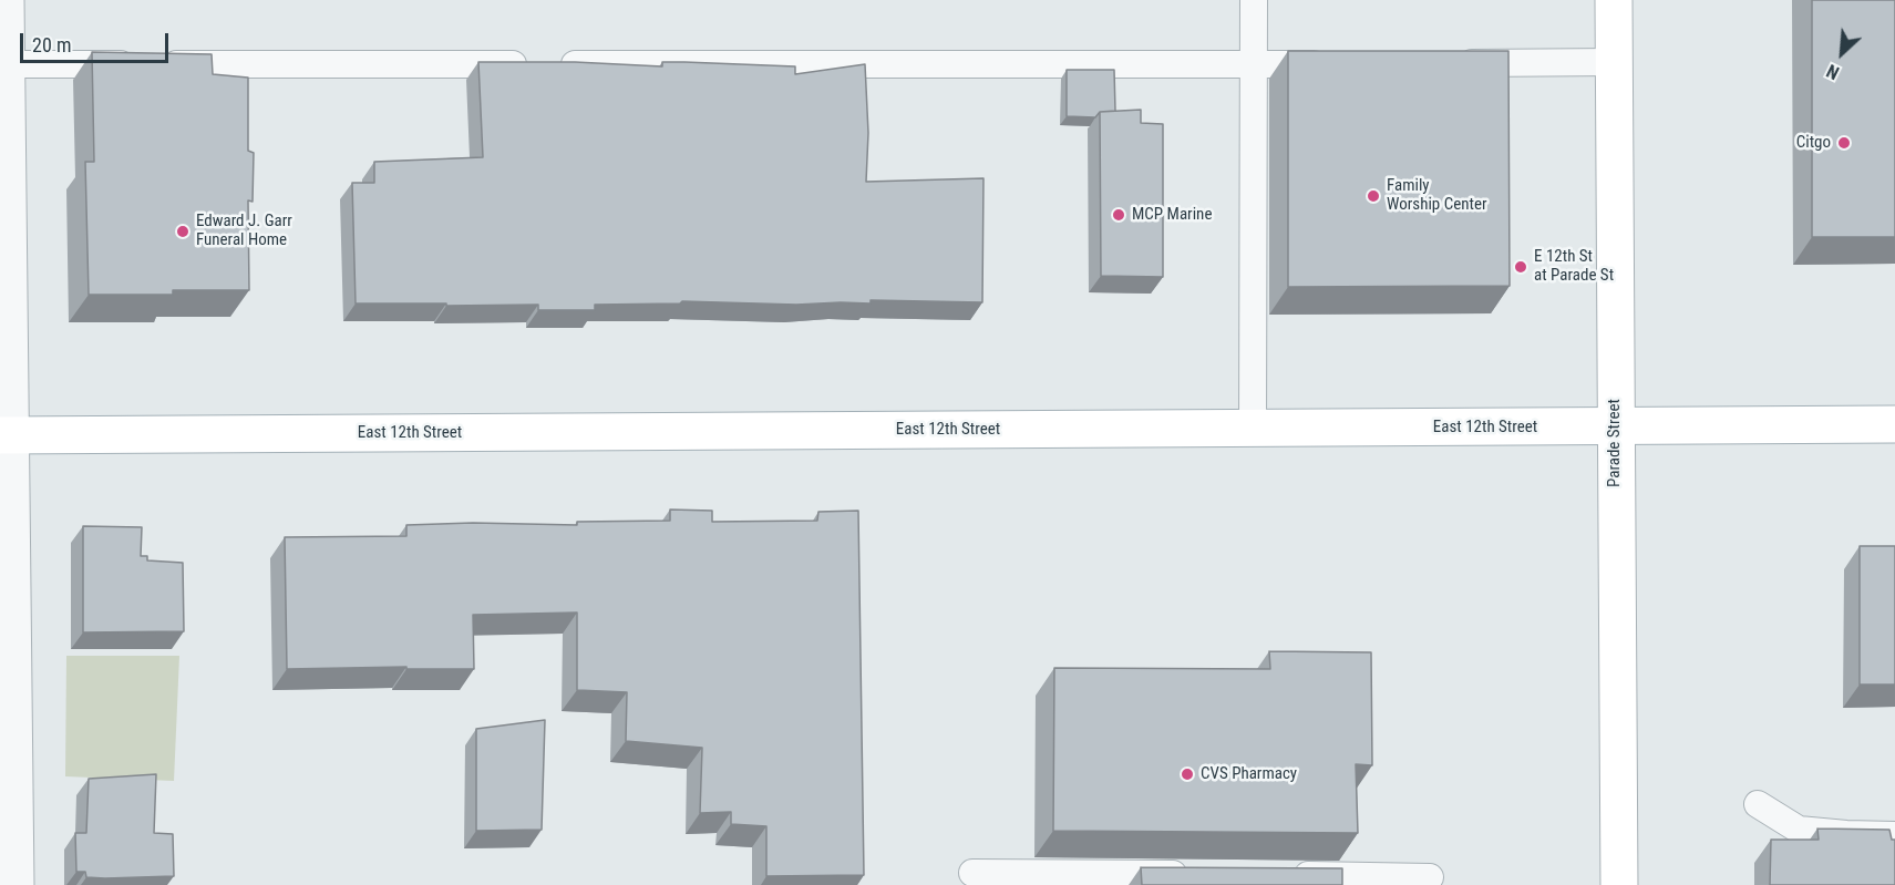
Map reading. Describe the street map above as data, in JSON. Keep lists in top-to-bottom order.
{
  "streets": {
    "main road": ["East 12th Street", "Parade Street"]
  },
  "crossings": [
    ["East 12th Street", "Parade Street"]
  ],
  "places": [
    "Citgo",
    "Family Worship Center",
    "MCP Marine",
    "Edward J. Garr Funeral Home",
    "E 12th St at Parade St",
    "CVS Pharmacy"
  ],
  "scale_bar": "20 m",
  "north": "bottom left"
}
